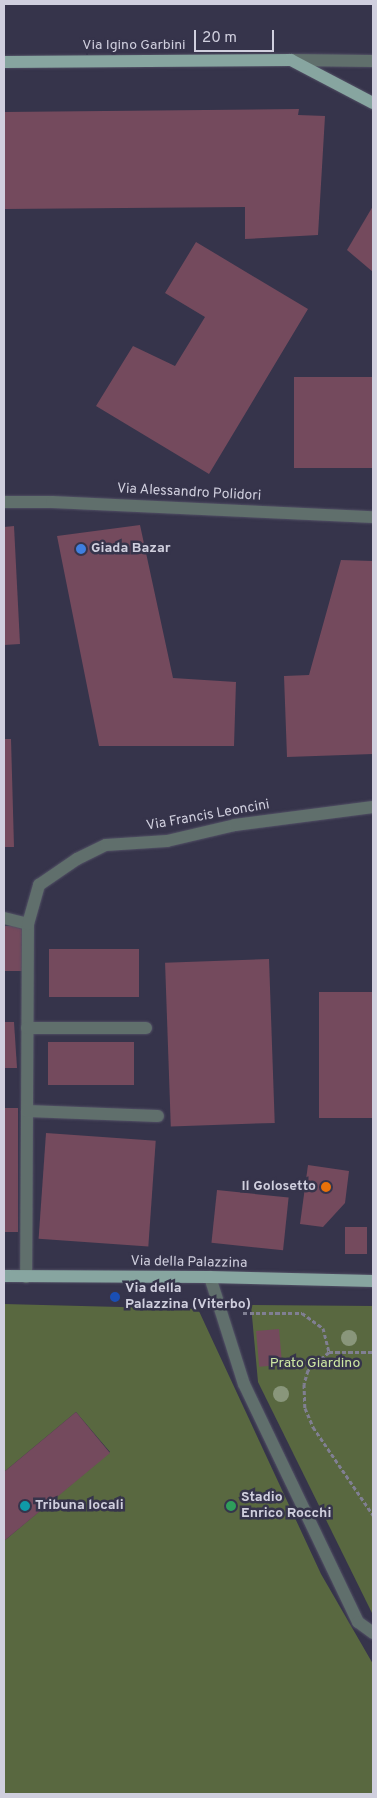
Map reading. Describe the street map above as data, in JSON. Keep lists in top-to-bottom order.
{
  "streets": {
    "main road": ["Via Igino Garbini", "Via della Palazzina"],
    "street": ["Via Alessandro Polidori", "Via Francis Leoncini"]
  },
  "crossings": [
    ["Via Francis Leoncini", "Via della Palazzina"]
  ],
  "parks": ["Prato Giardino"],
  "places": [
    "Giada Bazar",
    "Il Golosetto",
    "Via della Palazzina (Viterbo)",
    "Tribuna locali",
    "Stadio Enrico Rocchi"
  ],
  "scale_bar": "20 m"
}
